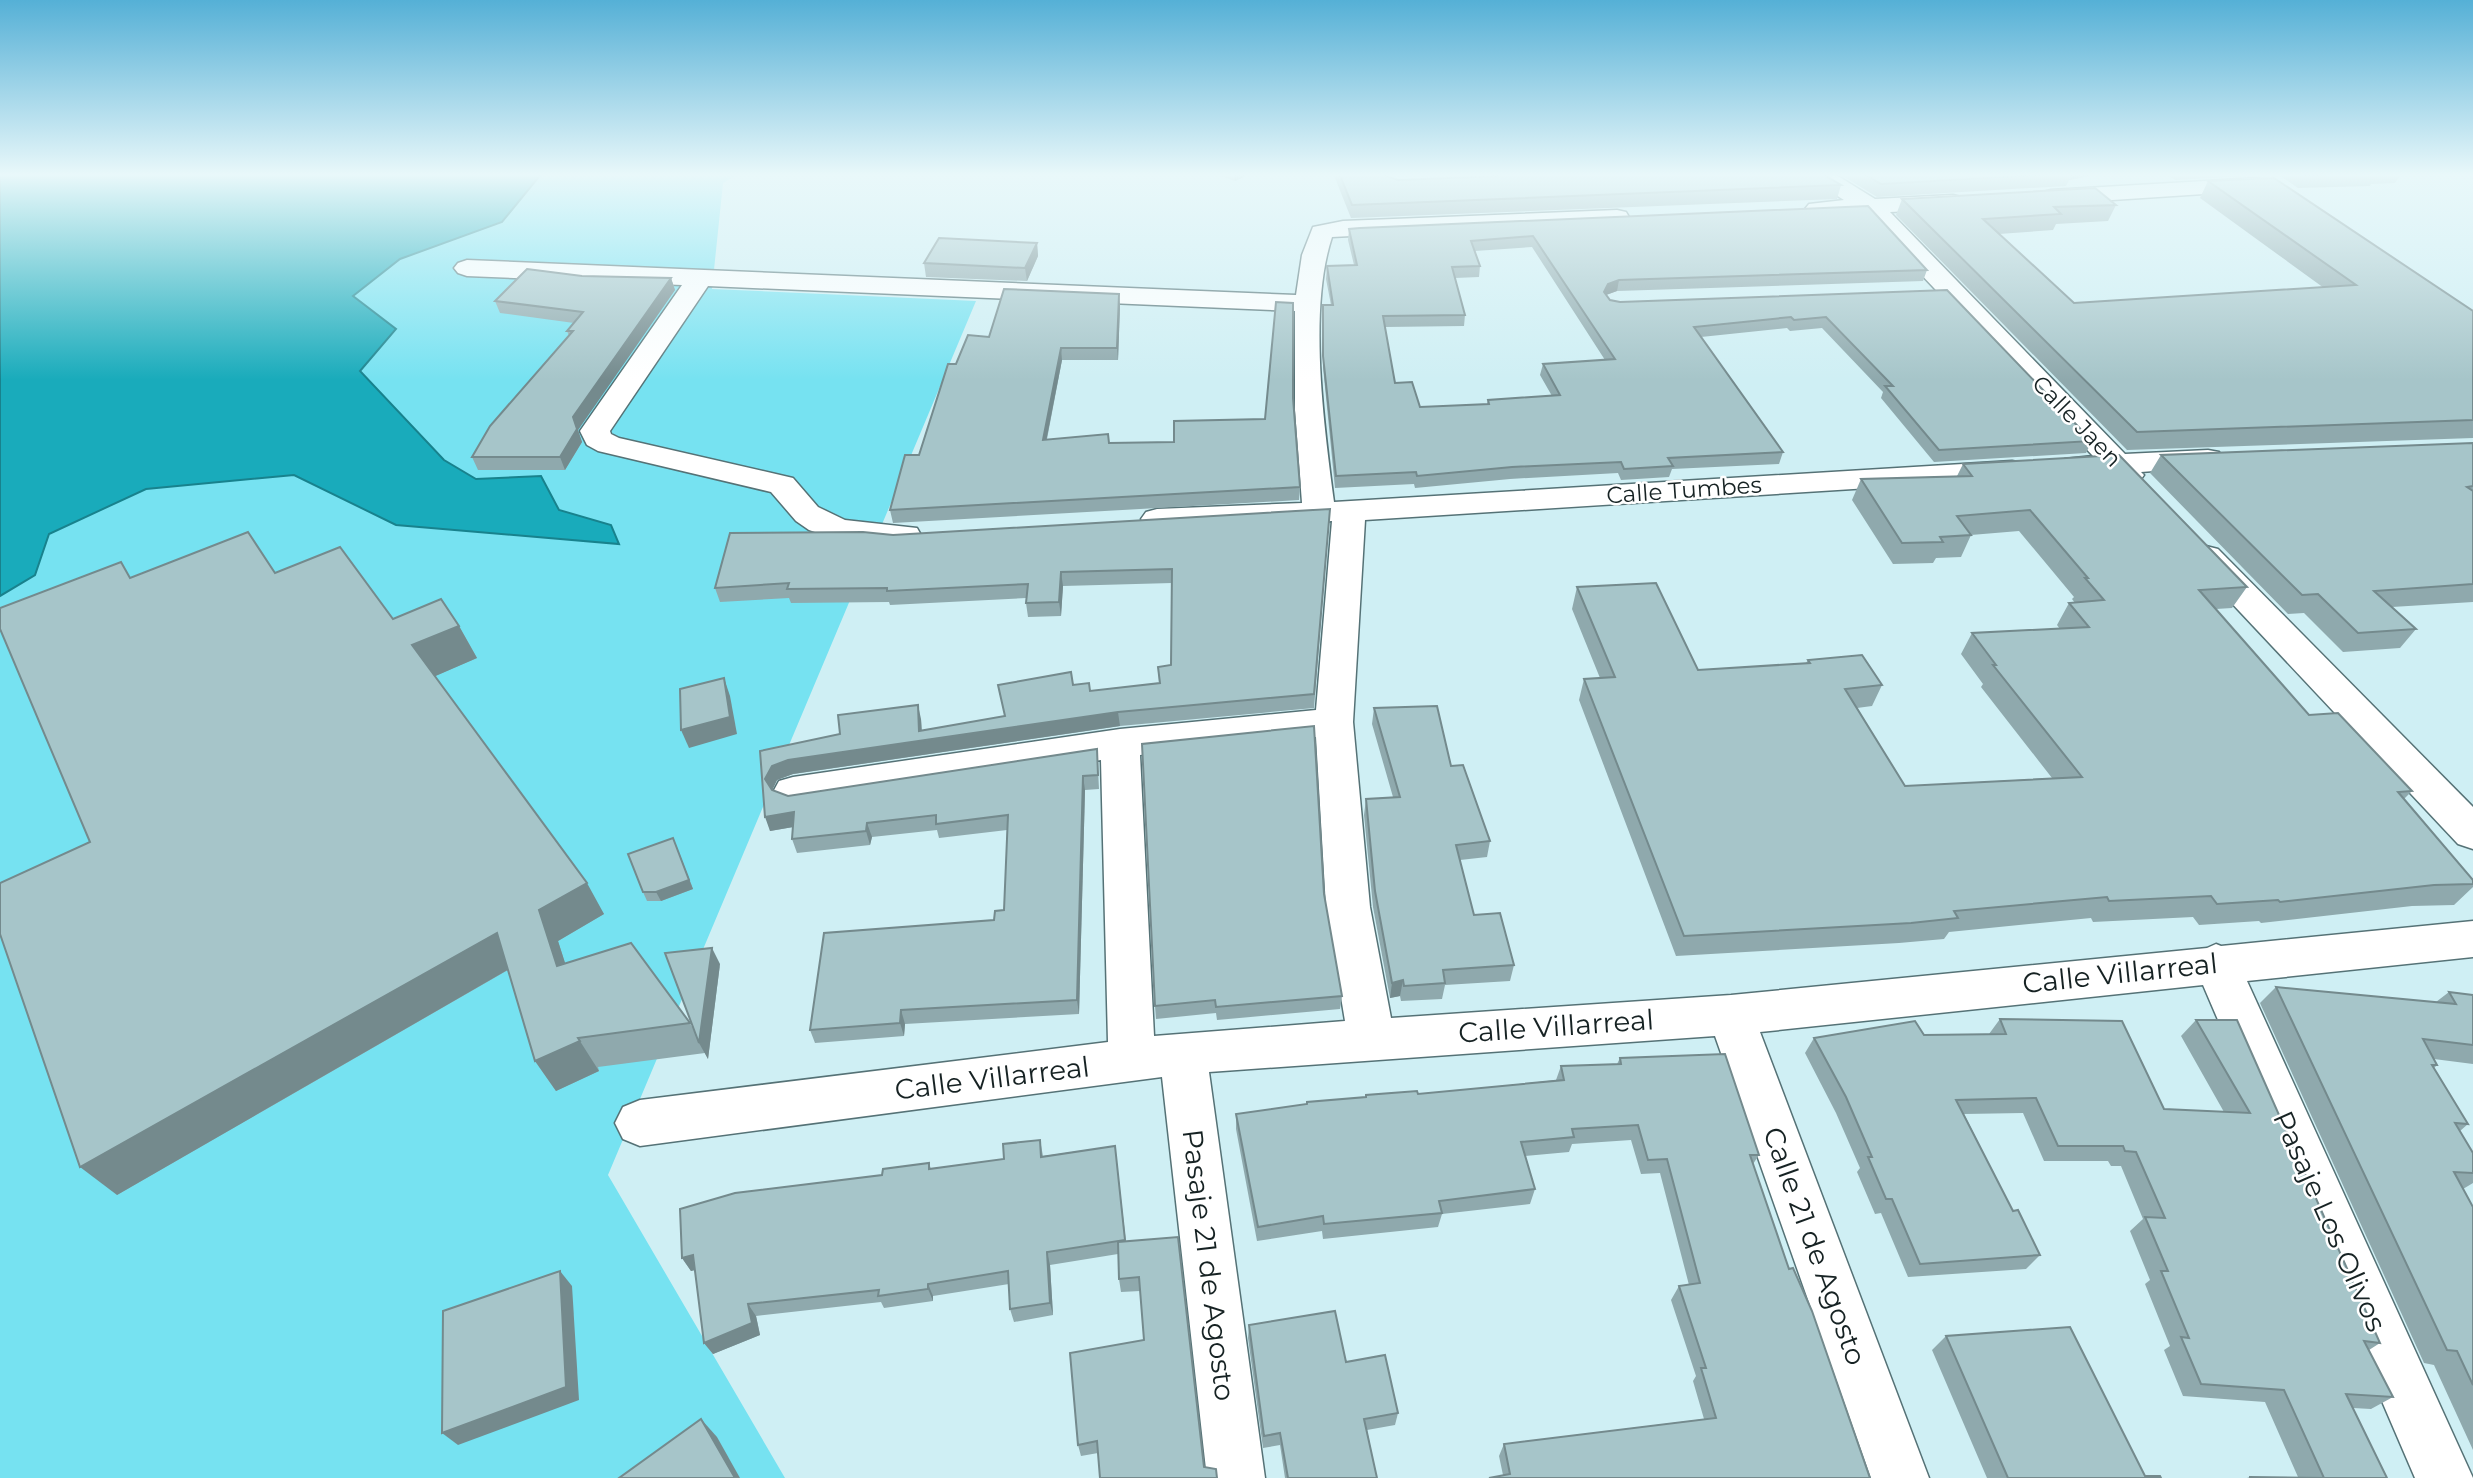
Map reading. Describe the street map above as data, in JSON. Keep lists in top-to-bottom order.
{
  "streets": {
    "street": [
      "Calle Jaen",
      "Calle Tumbes",
      "Calle Villarreal",
      "Pasaje Los Olivos",
      "Calle 21 de Agosto",
      "Pasaje 21 de Agosto"
    ]
  },
  "crossings": [
    ["Calle Jaen", "Calle Tumbes"],
    ["Calle Villarreal", "Pasaje Los Olivos"],
    ["Calle Villarreal", "Calle 21 de Agosto"],
    ["Calle Villarreal", "Pasaje 21 de Agosto"]
  ]
}
